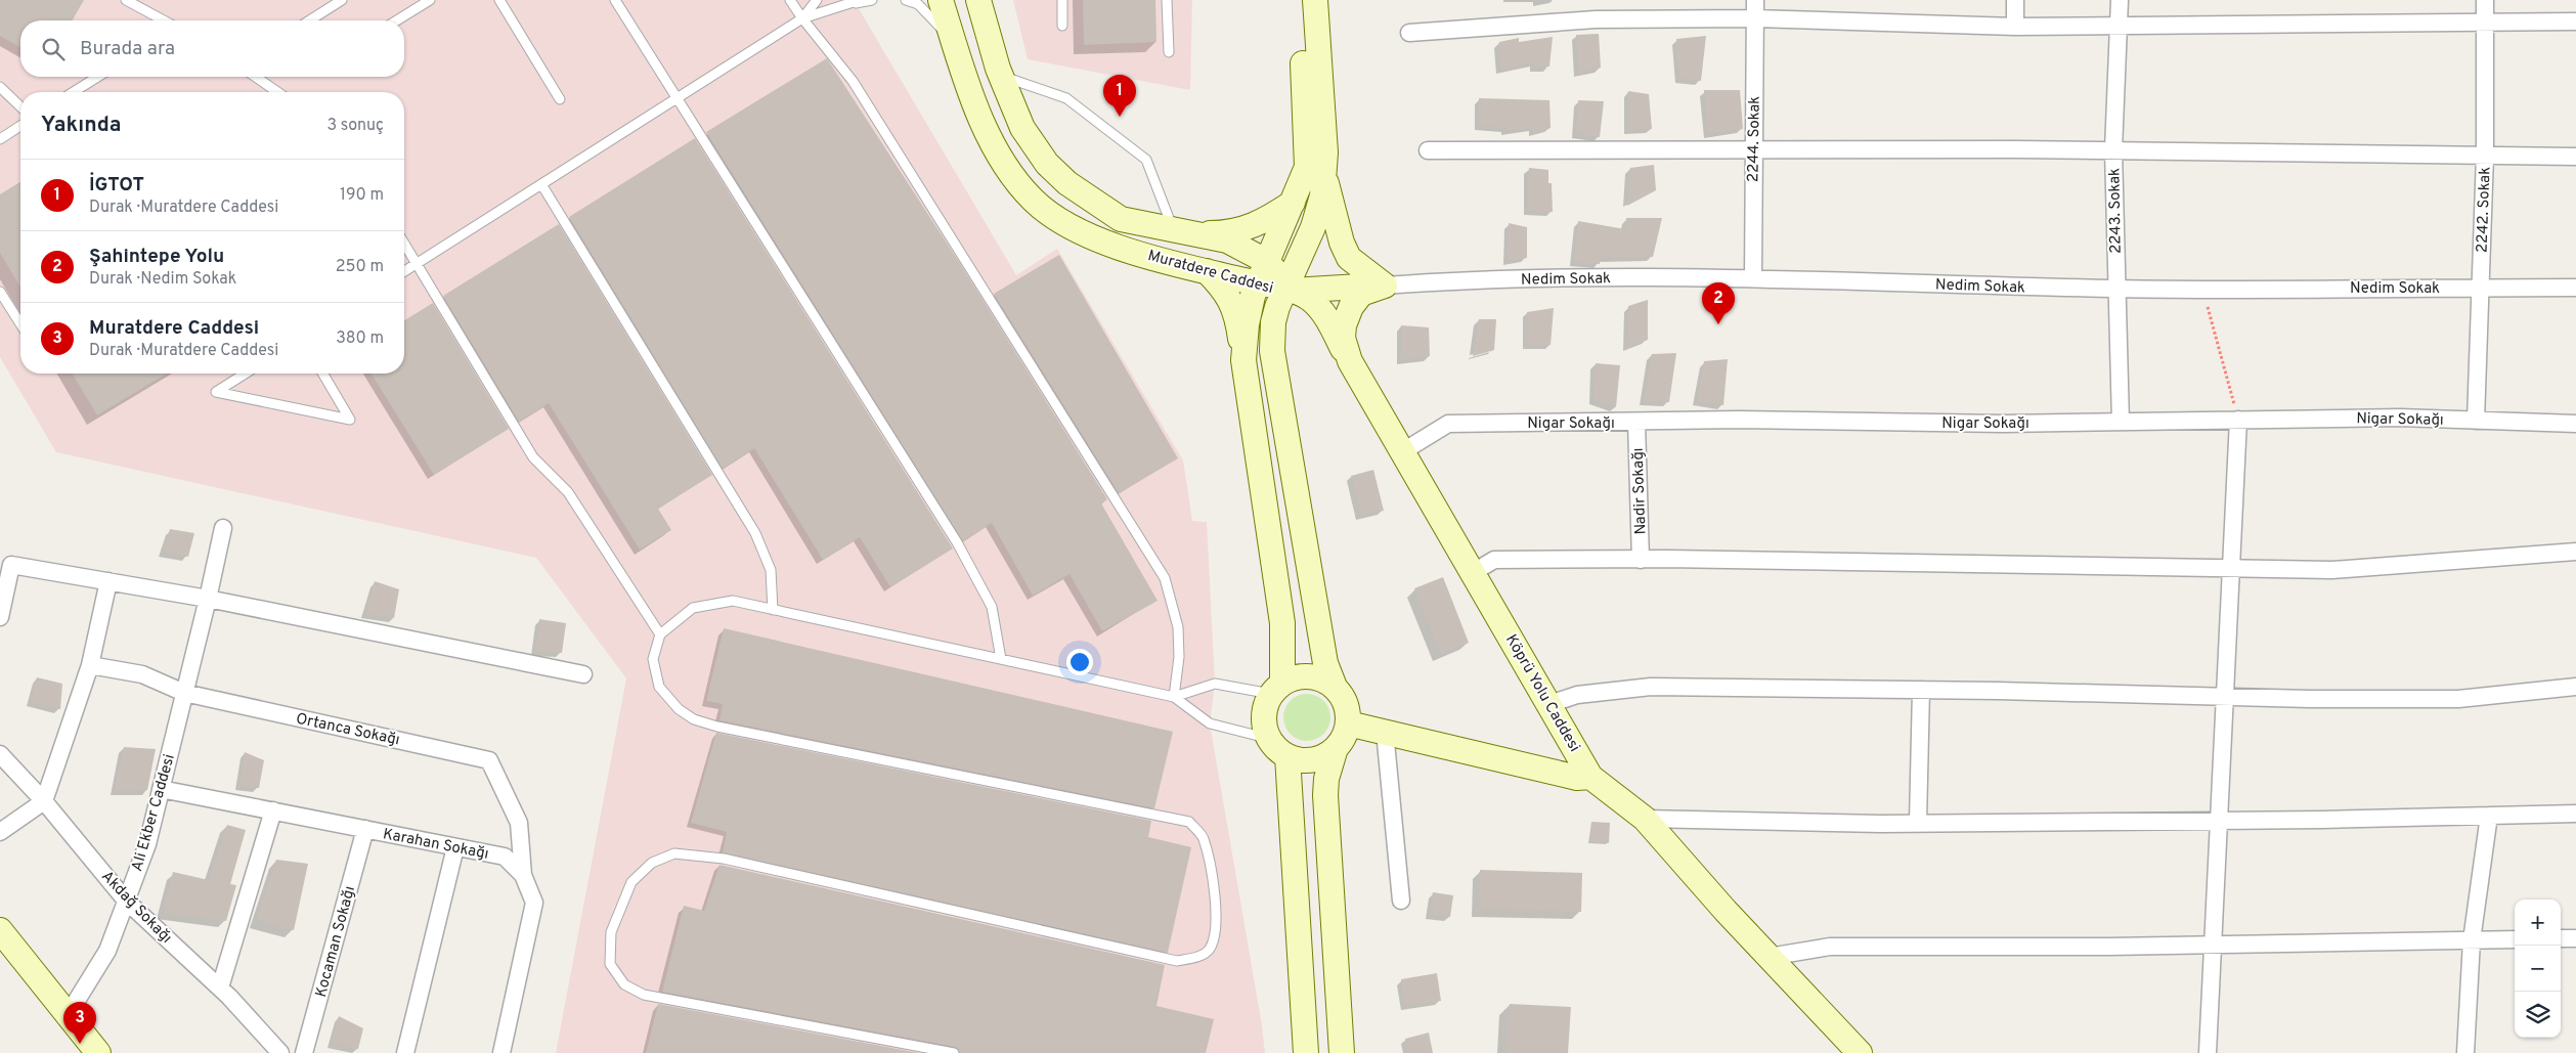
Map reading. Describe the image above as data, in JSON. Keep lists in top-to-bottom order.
{
  "streets": {
    "main road": ["Muratdere Caddesi", "Köprü Yolu Caddesi"],
    "street": [
      "2244. Sokak",
      "2242. Sokak",
      "2243. Sokak",
      "Nedim Sokak",
      "Nigar Sokağı",
      "Nadir Sokağı",
      "Ortanca Sokağı",
      "Ali Ekber Caddesi",
      "Karahan Sokağı",
      "Akdağ Sokağı",
      "Kocaman Sokağı"
    ]
  },
  "crossings": [
    ["2244. Sokak", "Nedim Sokak"],
    ["2242. Sokak", "Nedim Sokak"],
    ["2242. Sokak", "Nigar Sokağı"],
    ["2243. Sokak", "Nedim Sokak"],
    ["2243. Sokak", "Nigar Sokağı"],
    ["Nedim Sokak", "Köprü Yolu Caddesi"],
    ["Nigar Sokağı", "Nadir Sokağı"],
    ["Nigar Sokağı", "Köprü Yolu Caddesi"],
    ["Ortanca Sokağı", "Ali Ekber Caddesi"],
    ["Ortanca Sokağı", "Karahan Sokağı"],
    ["Ali Ekber Caddesi", "Karahan Sokağı"],
    ["Ali Ekber Caddesi", "Akdağ Sokağı"],
    ["Karahan Sokağı", "Kocaman Sokağı"]
  ],
  "page": {
    "search": "Burada ara",
    "pins": ["1", "2", "3"],
    "heading": ["Yakında", "3 sonuç"],
    "list": [
      {
        "mark": "1",
        "name": "İGTOT",
        "note": "Durak · Muratdere Caddesi",
        "value": "190 m"
      },
      {
        "mark": "2",
        "name": "Şahintepe Yolu",
        "note": "Durak · Nedim Sokak",
        "value": "250 m"
      },
      {
        "mark": "3",
        "name": "Muratdere Caddesi",
        "note": "Durak · Muratdere Caddesi",
        "value": "380 m"
      }
    ],
    "map_buttons": ["+", "−"]
  }
}
